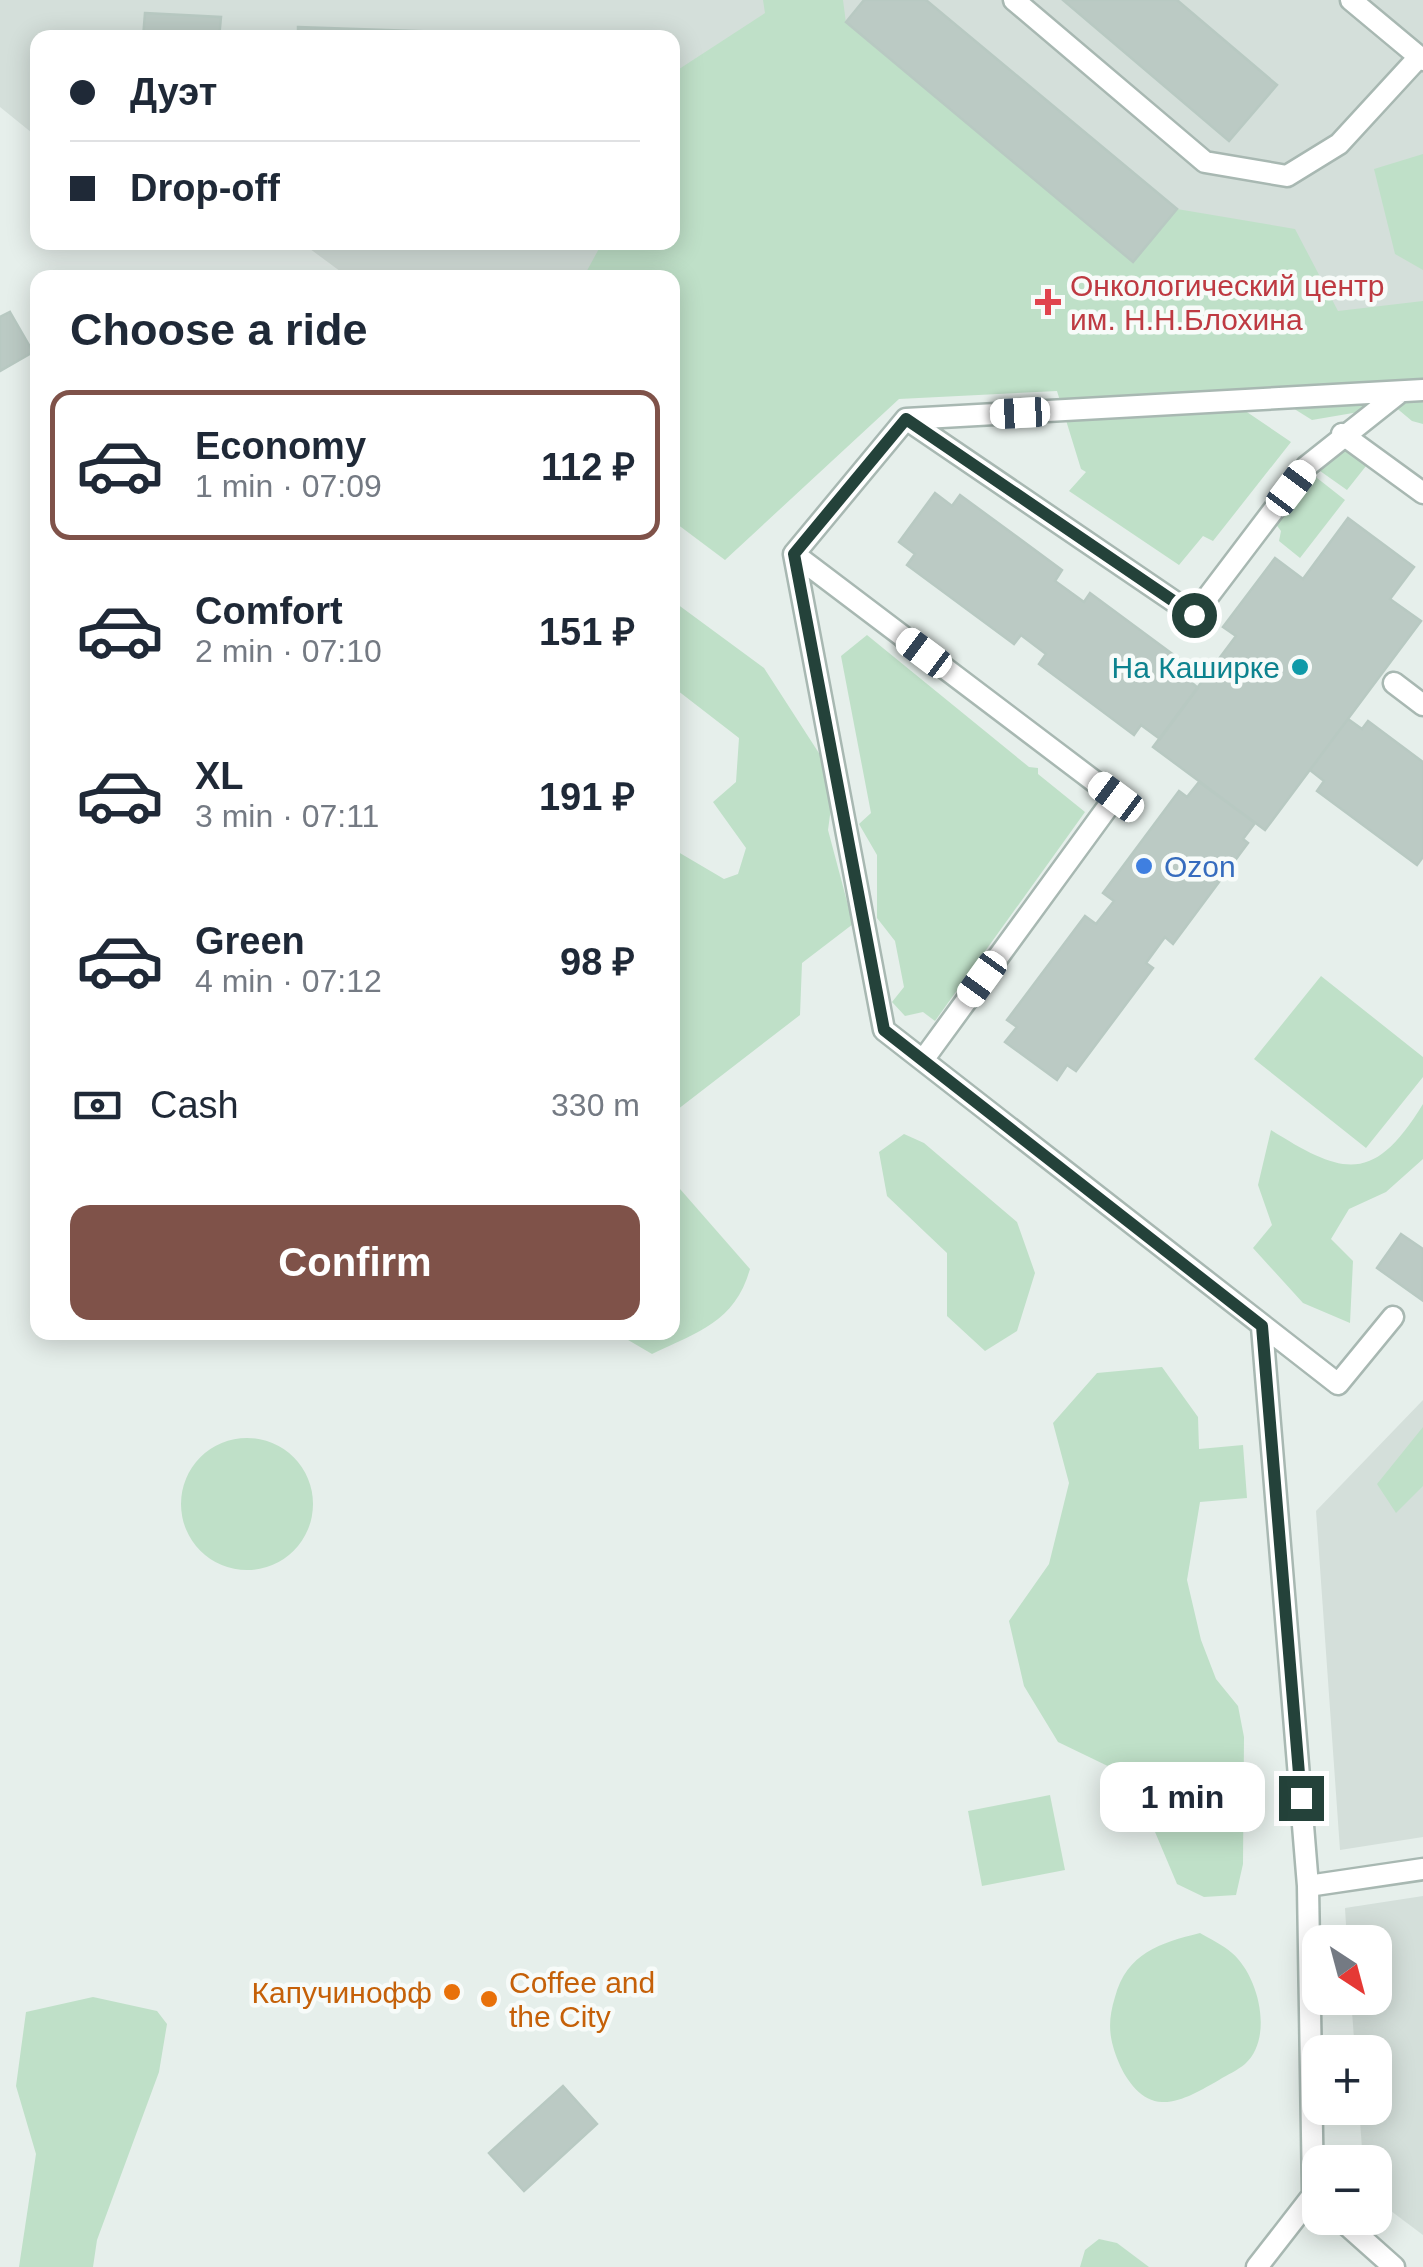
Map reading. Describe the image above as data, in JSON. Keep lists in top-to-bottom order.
{
  "places": {
    "health": ["Онкологический центр им. Н.Н.Блохина"],
    "other": [
      "На Каширке",
      "Ozon",
      "Капучинофф",
      "Coffee and the City"
    ]
  },
  "north": "bottom right",
  "page": {
    "banner": ["Дуэт", "Drop-off"],
    "heading": "Choose a ride",
    "list": [
      {
        "name": "Economy",
        "note": "1 min · 07:09",
        "value": "112 ₽"
      },
      {
        "name": "Comfort",
        "note": "2 min · 07:10",
        "value": "151 ₽"
      },
      {
        "name": "XL",
        "note": "3 min · 07:11",
        "value": "191 ₽"
      },
      {
        "name": "Green",
        "note": "4 min · 07:12",
        "value": "98 ₽"
      }
    ],
    "pay": ["Cash", "330 m"],
    "buttons": "Confirm",
    "bubble": "1 min",
    "map_buttons": ["+", "−"]
  }
}
